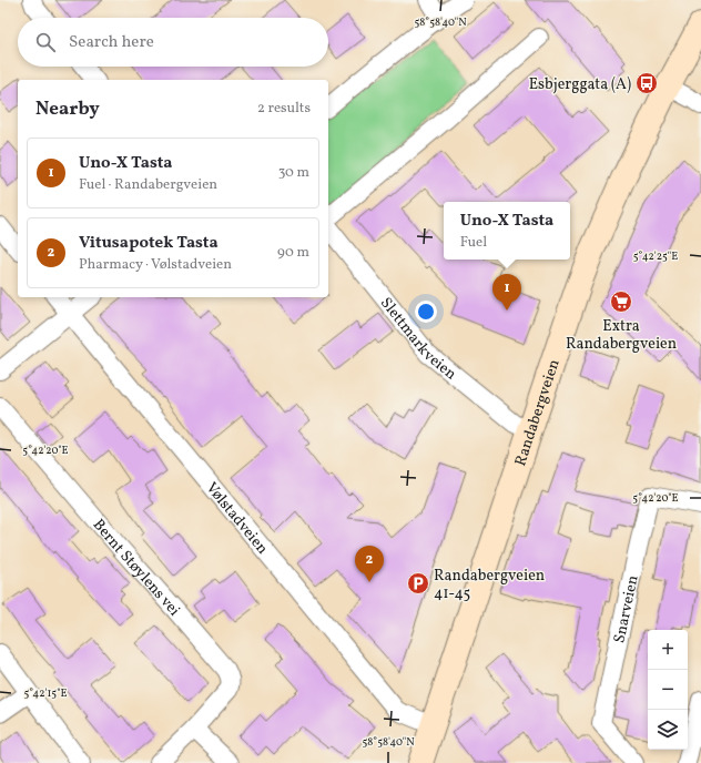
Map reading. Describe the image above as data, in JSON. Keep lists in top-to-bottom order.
{
  "streets": {
    "main road": ["Randabergveien"],
    "street": [
      "Slettmarkveien",
      "Vølstadveien",
      "Bernt Støylens vei",
      "Snarveien"
    ]
  },
  "crossings": [
    ["Slettmarkveien", "Randabergveien"],
    ["Randabergveien", "Vølstadveien"]
  ],
  "places": {
    "bus stop": ["Esbjerggata (A)"],
    "supermarket": ["Extra Randabergveien"],
    "parking": ["Randabergveien 41-45"]
  },
  "page": {
    "search": "Search here",
    "heading": ["Nearby", "2 results"],
    "list": [
      {
        "mark": "1",
        "name": "Uno-X Tasta",
        "note": "Fuel · Randabergveien",
        "value": "30 m"
      },
      {
        "mark": "2",
        "name": "Vitusapotek Tasta",
        "note": "Pharmacy · Vølstadveien",
        "value": "90 m"
      }
    ],
    "popup": ["Uno-X Tasta", "Fuel"],
    "pins": ["1", "2"],
    "map_buttons": ["+", "−"]
  },
  "coordinates": [
    "58°58'40\"N",
    "5°42'25\"E",
    "5°42'20\"E",
    "5°42'15\"E"
  ]
}
